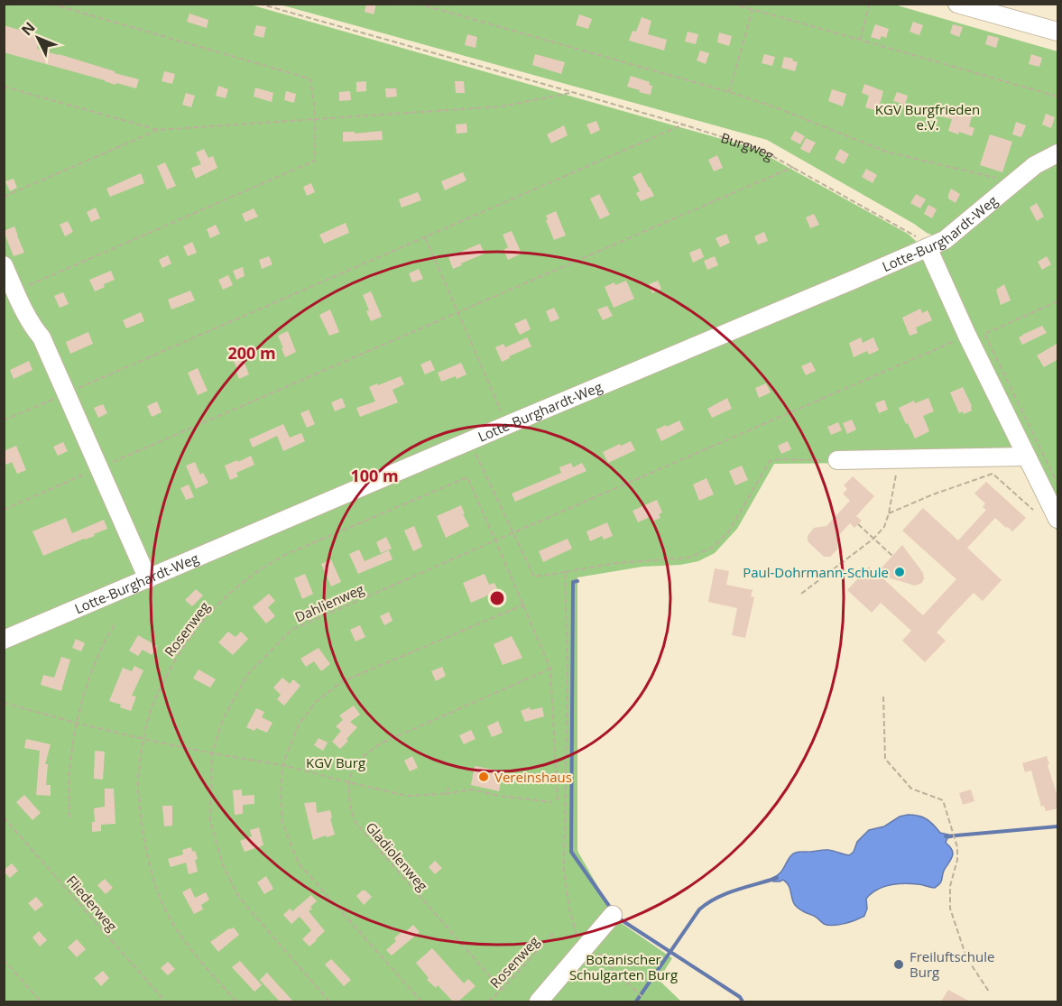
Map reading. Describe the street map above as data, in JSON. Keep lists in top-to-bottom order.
{
  "streets": {
    "street": ["Lotte-Burghardt-Weg"],
    "path": [
      "Burgweg",
      "Dahlienweg",
      "Rosenweg",
      "Gladiolenweg",
      "Fliederweg"
    ]
  },
  "crossings": [
    ["Burgweg", "Lotte-Burghardt-Weg"],
    ["Dahlienweg", "Rosenweg"],
    ["Rosenweg", "Gladiolenweg"]
  ],
  "parks": ["KGV Burgfrieden e.V.", "KGV Burg", "Botanischer Schulgarten Burg"],
  "places": ["Paul-Dohrmann-Schule", "Vereinshaus", "Freiluftschule Burg"],
  "north": "top left",
  "rings": ["200 m", "100 m"]
}
